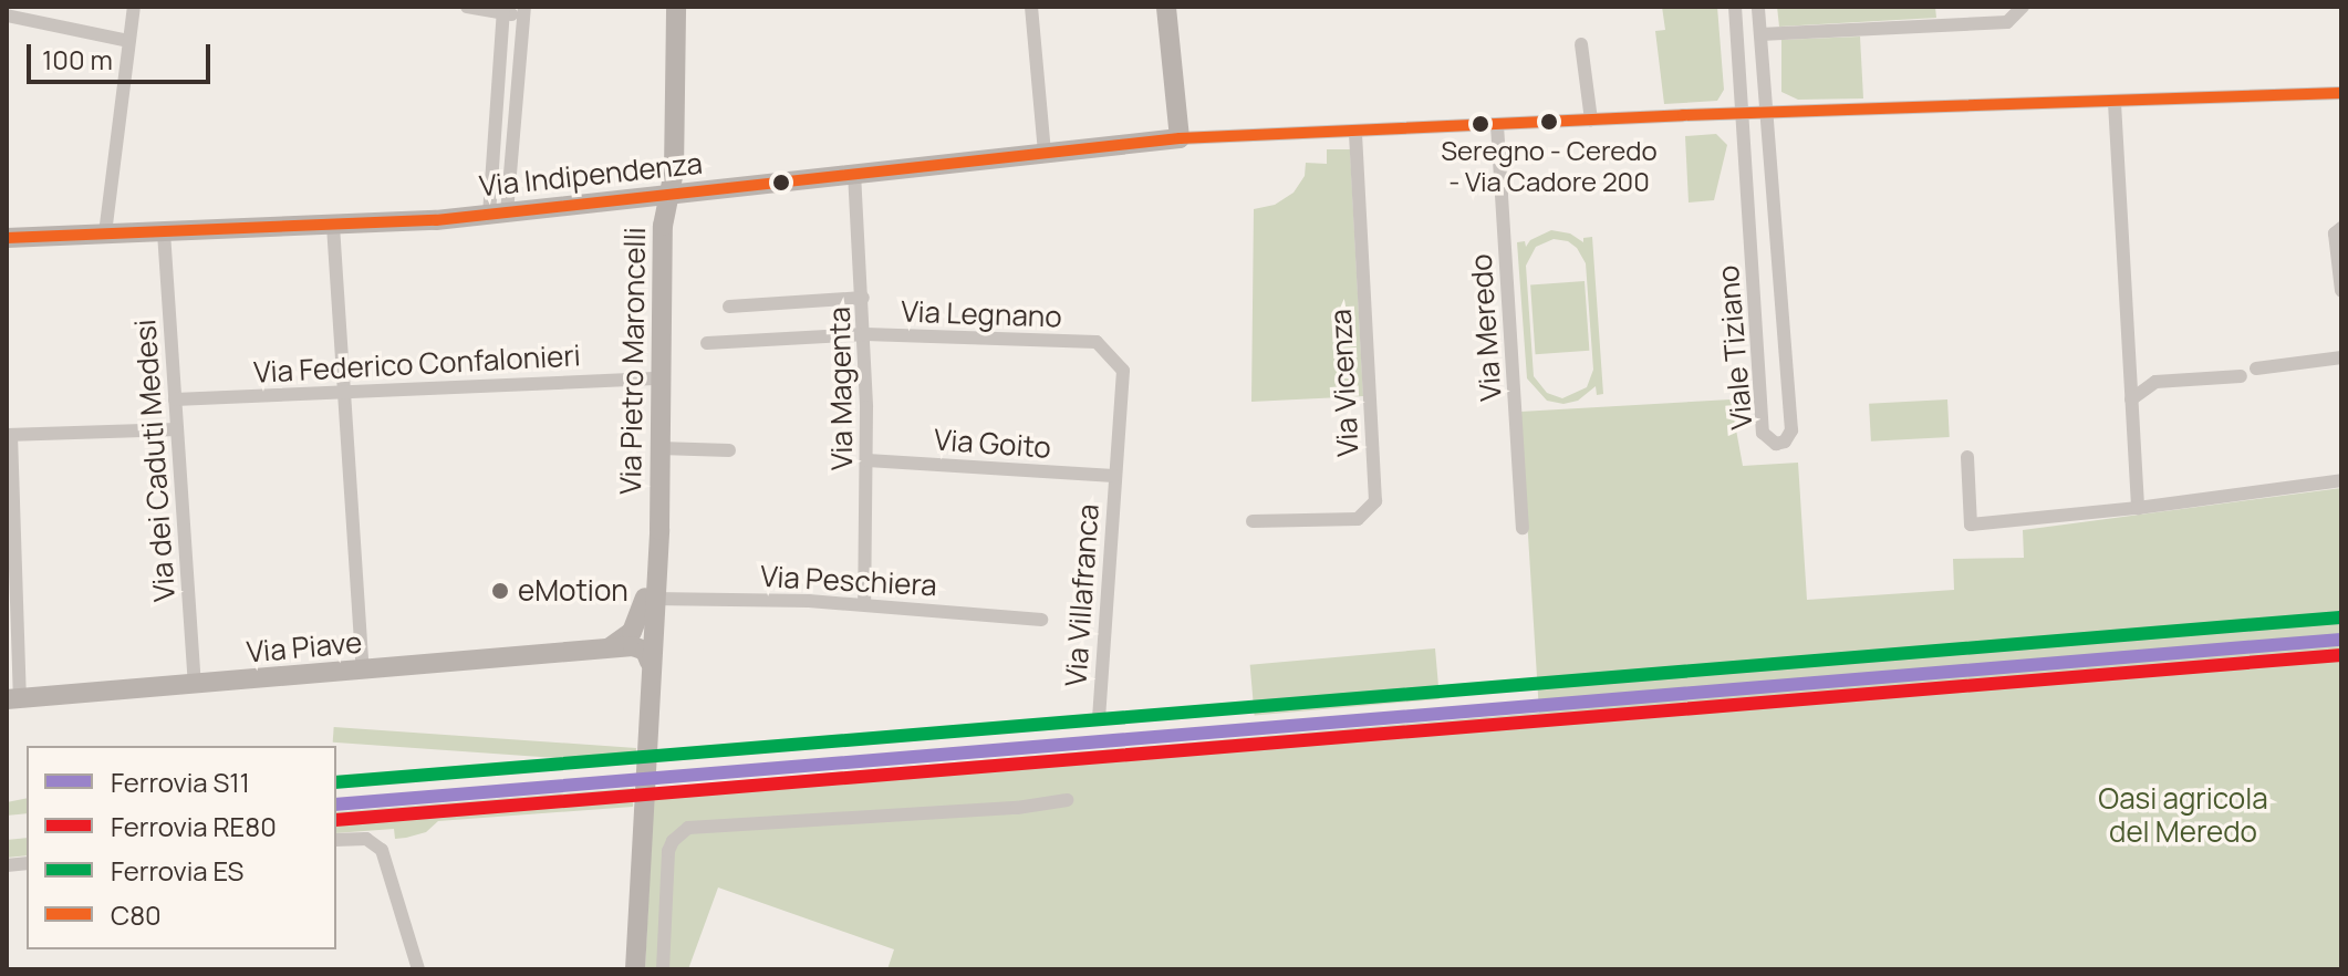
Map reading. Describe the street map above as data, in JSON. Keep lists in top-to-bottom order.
{
  "streets": {
    "street": [
      "Via Indipendenza",
      "Via Legnano",
      "Via Meredo",
      "Viale Tiziano",
      "Via Pietro Maroncelli",
      "Via Federico Confalonieri",
      "Via Vicenza",
      "Via Magenta",
      "Via Goito",
      "Via dei Caduti Medesi",
      "Via Peschiera",
      "Via Villafranca",
      "Via Piave"
    ]
  },
  "crossings": [
    ["Via Indipendenza", "Via Pietro Maroncelli"],
    ["Via Indipendenza", "Via Magenta"],
    ["Via Indipendenza", "Via dei Caduti Medesi"],
    ["Via Legnano", "Via Magenta"],
    ["Via Legnano", "Via Villafranca"],
    ["Via Pietro Maroncelli", "Via Federico Confalonieri"],
    ["Via Pietro Maroncelli", "Via Peschiera"],
    ["Via Pietro Maroncelli", "Via Piave"],
    ["Via Federico Confalonieri", "Via dei Caduti Medesi"],
    ["Via Magenta", "Via Goito"],
    ["Via Magenta", "Via Peschiera"],
    ["Via Goito", "Via Villafranca"],
    ["Via dei Caduti Medesi", "Via Piave"]
  ],
  "parks": ["Oasi agricola del Meredo"],
  "places": ["Seregno - Ceredo - Via Cadore 200", "eMotion"],
  "lines": [
    "transit line C80",
    "rail line ES",
    "rail line S11",
    "rail line RE80"
  ],
  "legend": [
    "Ferrovia S11",
    "Ferrovia RE80",
    "Ferrovia ES",
    "C80"
  ],
  "scale_bar": "100 m"
}
